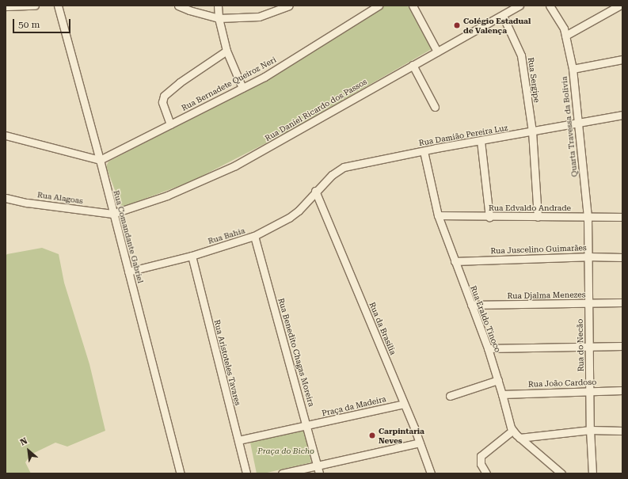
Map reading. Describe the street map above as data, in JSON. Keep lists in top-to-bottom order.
{
  "streets": {
    "street": [
      "Rua Sergipe",
      "Rua Bernadete Queiroz Neri",
      "Rua Daniel Ricardo dos Passos",
      "Quarta Travessa da Bolivia",
      "Rua Damião Pereira Luz",
      "Rua Alagoas",
      "Rua Edvaldo Andrade",
      "Rua Bahia",
      "Rua Comandante Gabriel",
      "Rua Juscelino Guimarães",
      "Rua Djalma Menezes",
      "Rua Eraldo Tinoco",
      "Rua da Brasilia",
      "Rua do Necão",
      "Rua Benedito Chagas Moreira",
      "Rua Aristoteles Tavares",
      "Rua João Cardoso",
      "Praça da Madeira"
    ]
  },
  "crossings": [
    ["Rua Sergipe", "Rua Daniel Ricardo dos Passos"],
    ["Rua Sergipe", "Rua Damião Pereira Luz"],
    ["Rua Sergipe", "Rua Edvaldo Andrade"],
    ["Rua Bernadete Queiroz Neri", "Rua Comandante Gabriel"],
    ["Rua Daniel Ricardo dos Passos", "Rua Alagoas"],
    ["Rua Daniel Ricardo dos Passos", "Rua Comandante Gabriel"],
    ["Quarta Travessa da Bolivia", "Rua Damião Pereira Luz"],
    ["Quarta Travessa da Bolivia", "Rua Edvaldo Andrade"],
    ["Quarta Travessa da Bolivia", "Rua do Necão"],
    ["Rua Damião Pereira Luz", "Rua Bahia"],
    ["Rua Damião Pereira Luz", "Rua Eraldo Tinoco"],
    ["Rua Damião Pereira Luz", "Rua da Brasilia"],
    ["Rua Alagoas", "Rua Comandante Gabriel"],
    ["Rua Edvaldo Andrade", "Rua Eraldo Tinoco"],
    ["Rua Edvaldo Andrade", "Rua do Necão"],
    ["Rua Bahia", "Rua Comandante Gabriel"],
    ["Rua Bahia", "Rua da Brasilia"],
    ["Rua Bahia", "Rua Benedito Chagas Moreira"],
    ["Rua Bahia", "Rua Aristoteles Tavares"],
    ["Rua Juscelino Guimarães", "Rua Eraldo Tinoco"],
    ["Rua Juscelino Guimarães", "Rua do Necão"],
    ["Rua Djalma Menezes", "Rua Eraldo Tinoco"],
    ["Rua Djalma Menezes", "Rua do Necão"],
    ["Rua Eraldo Tinoco", "Rua João Cardoso"],
    ["Rua da Brasilia", "Praça da Madeira"],
    ["Rua do Necão", "Rua João Cardoso"],
    ["Rua Benedito Chagas Moreira", "Praça da Madeira"],
    ["Rua Aristoteles Tavares", "Praça da Madeira"]
  ],
  "parks": ["Praça do Bicho"],
  "places": ["Colégio Estadual de Valença", "Carpintaria Neves"],
  "scale_bar": "50 m",
  "north": "top left"
}
